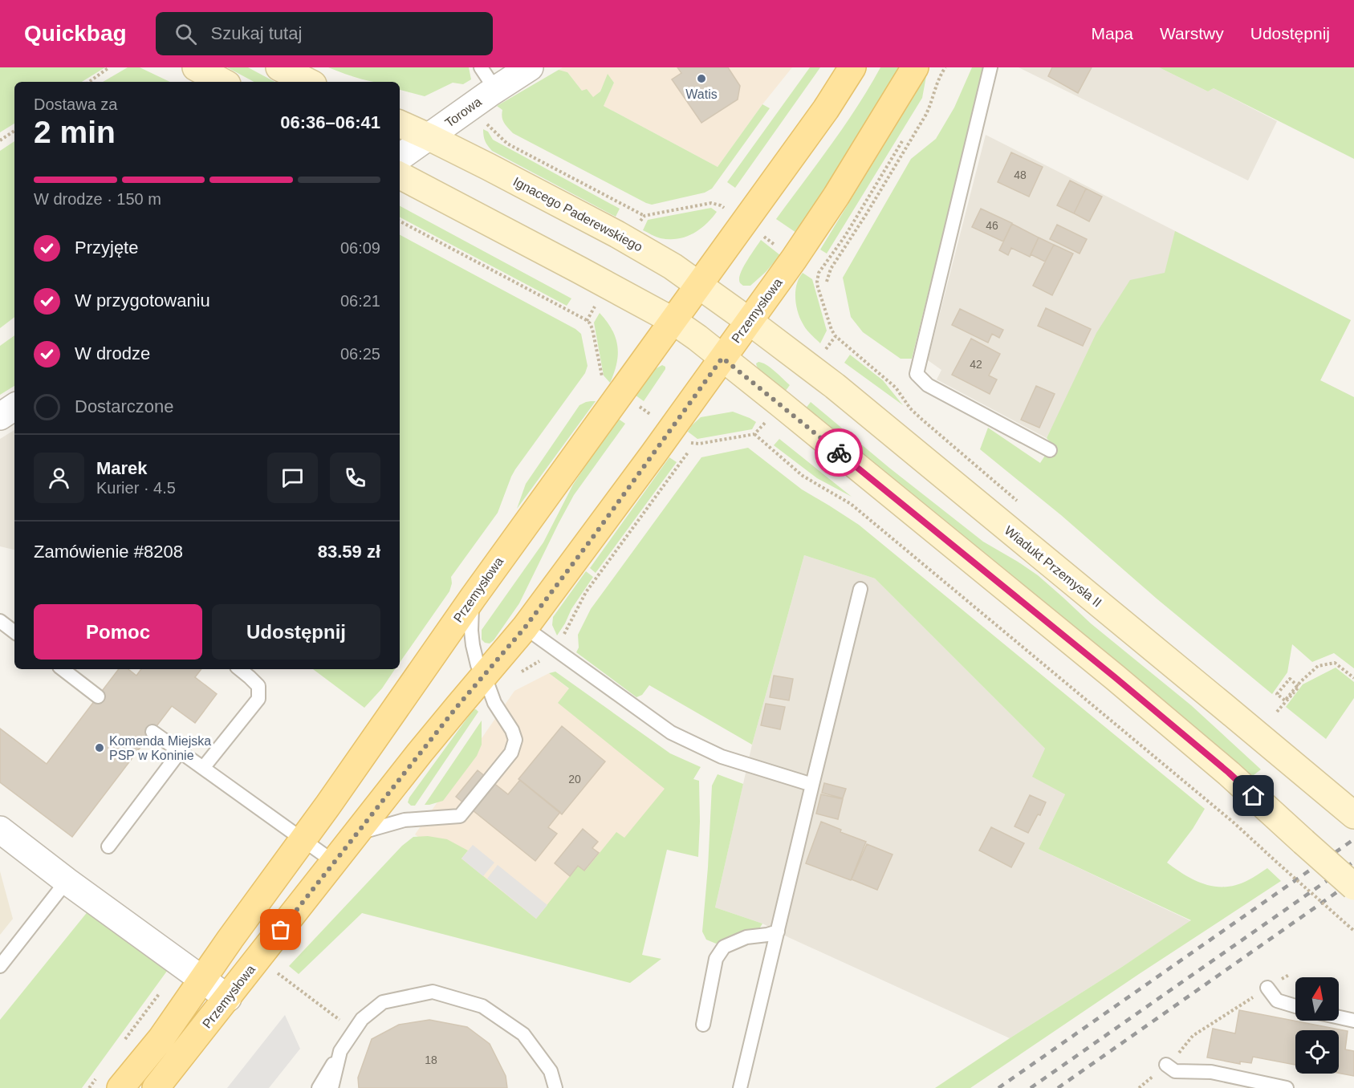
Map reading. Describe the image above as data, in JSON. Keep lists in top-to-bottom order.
{
  "streets": {
    "main road": ["Ignacego Paderewskiego", "Przemysłowa", "Wiadukt Przemysła II"],
    "street": ["Torowa"]
  },
  "crossings": [
    ["Torowa", "Ignacego Paderewskiego"],
    ["Ignacego Paderewskiego", "Przemysłowa"],
    ["Ignacego Paderewskiego", "Wiadukt Przemysła II"],
    ["Przemysłowa", "Wiadukt Przemysła II"]
  ],
  "places": ["Watis", "Komenda Miejska PSP w Koninie"],
  "house_numbers": [
    "48",
    "46",
    "42",
    "20",
    "18"
  ],
  "north": "top",
  "page": {
    "header": "Quickbag",
    "search": "Szukaj tutaj",
    "nav": ["Mapa", "Warstwy", "Udostępnij"],
    "heading": ["2 min", "Dostawa za", "06:36–06:41"],
    "panel": [
      "Marek",
      "Kurier · 4.5",
      "Zamówienie #8208",
      "83.59 zł"
    ],
    "bar": "W drodze · 150 m",
    "list": [
      ["Przyjęte", "06:09"],
      ["W przygotowaniu", "06:21"],
      ["W drodze", "06:25"],
      "Dostarczone"
    ],
    "buttons": ["Pomoc", "Udostępnij"]
  }
}
